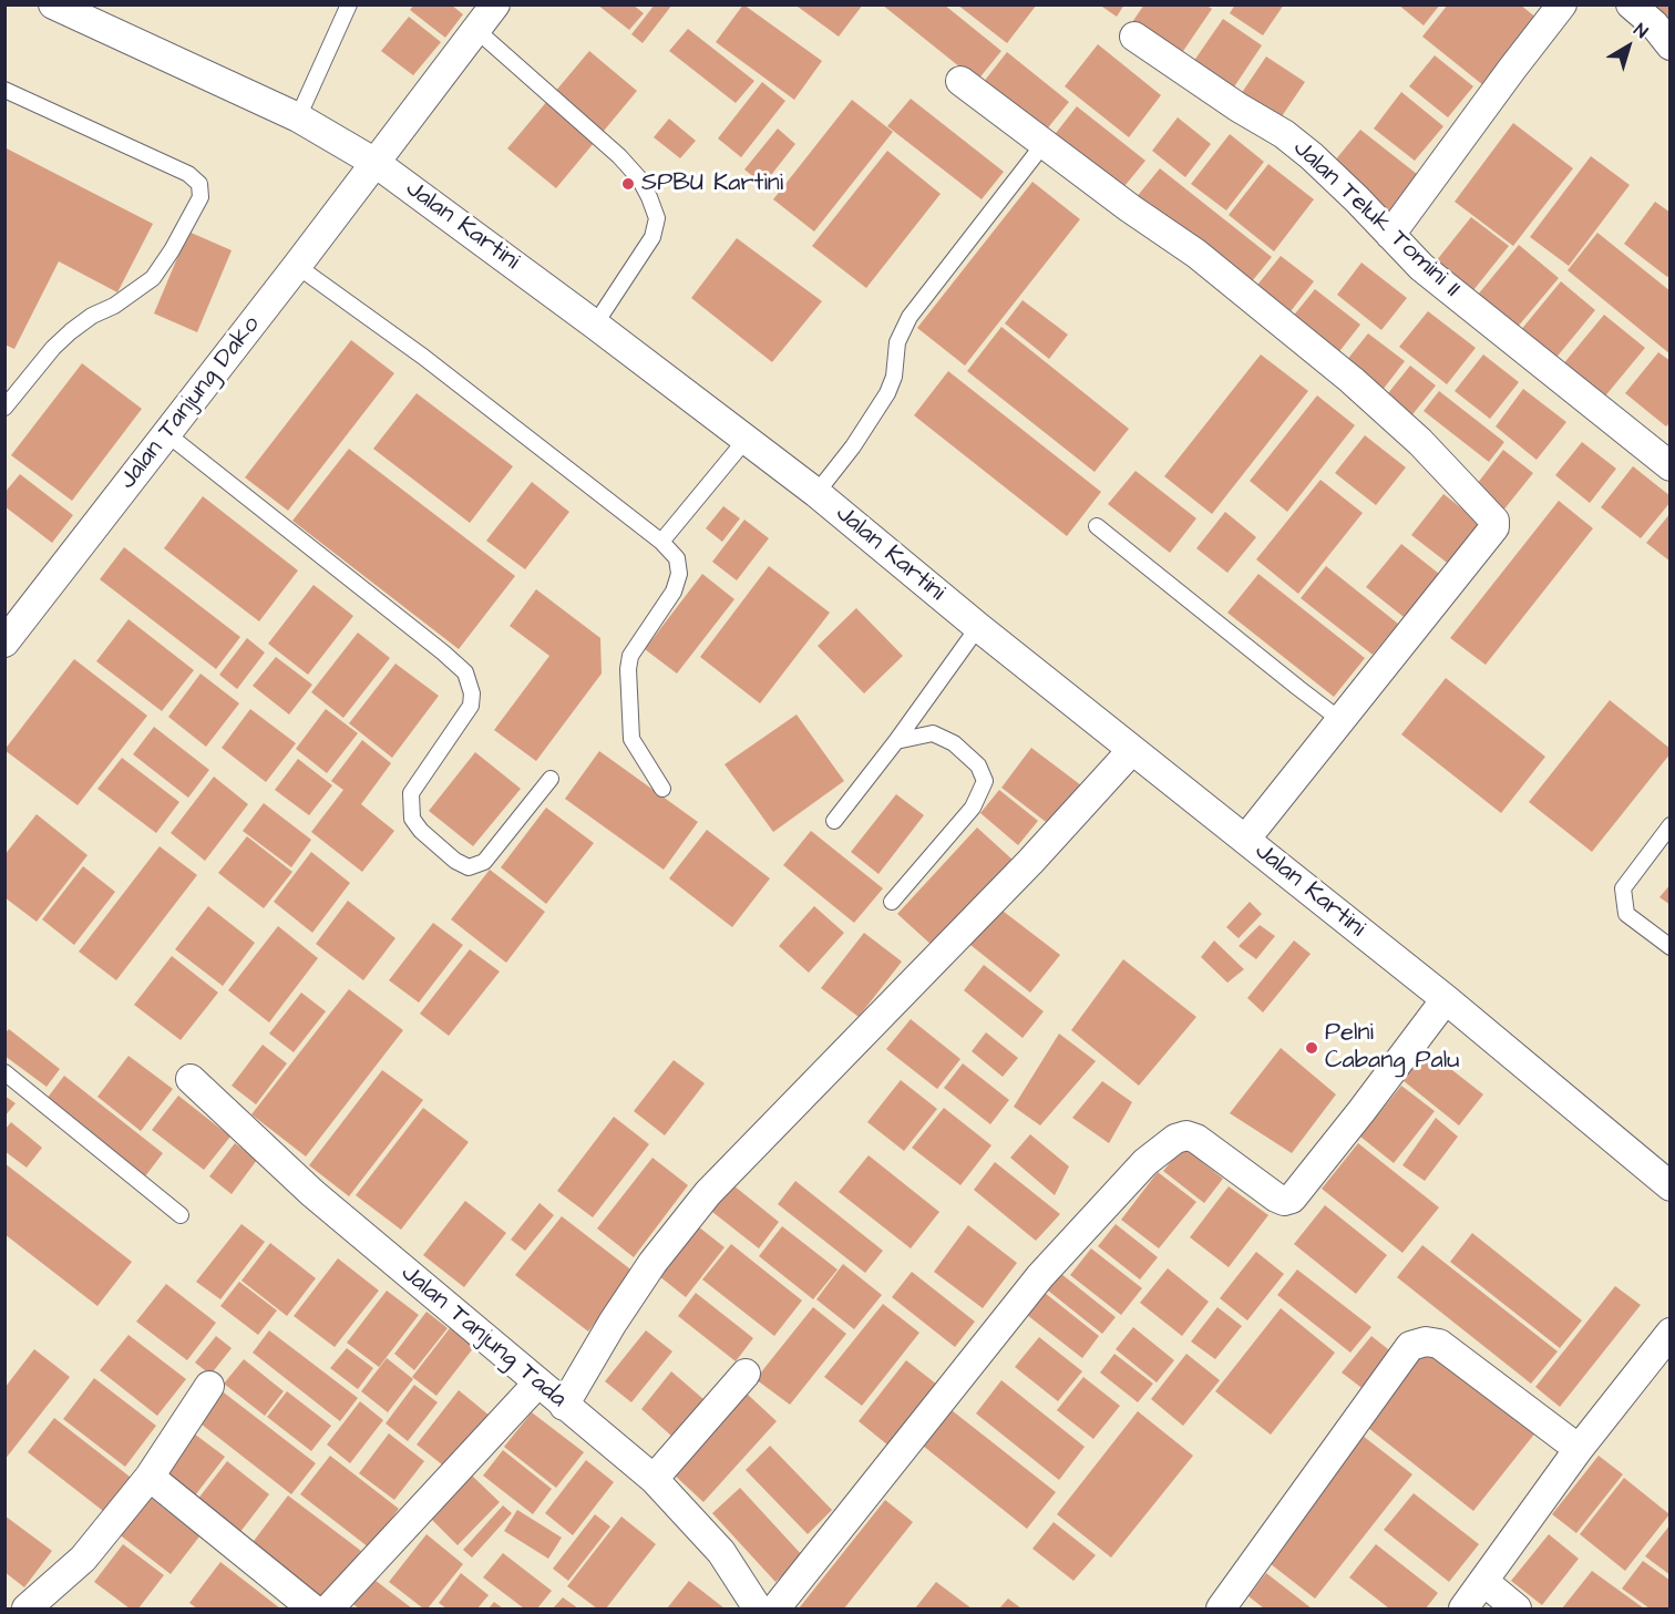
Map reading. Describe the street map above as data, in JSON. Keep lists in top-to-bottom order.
{
  "streets": {
    "street": [
      "Jalan Teluk Tomini II",
      "Jalan Kartini",
      "Jalan Tanjung Dako",
      "Jalan Tanjung Tada"
    ]
  },
  "crossings": [
    ["Jalan Kartini", "Jalan Tanjung Dako"]
  ],
  "places": ["SPBU Kartini", "Pelni Cabang Palu"],
  "north": "top right"
}
